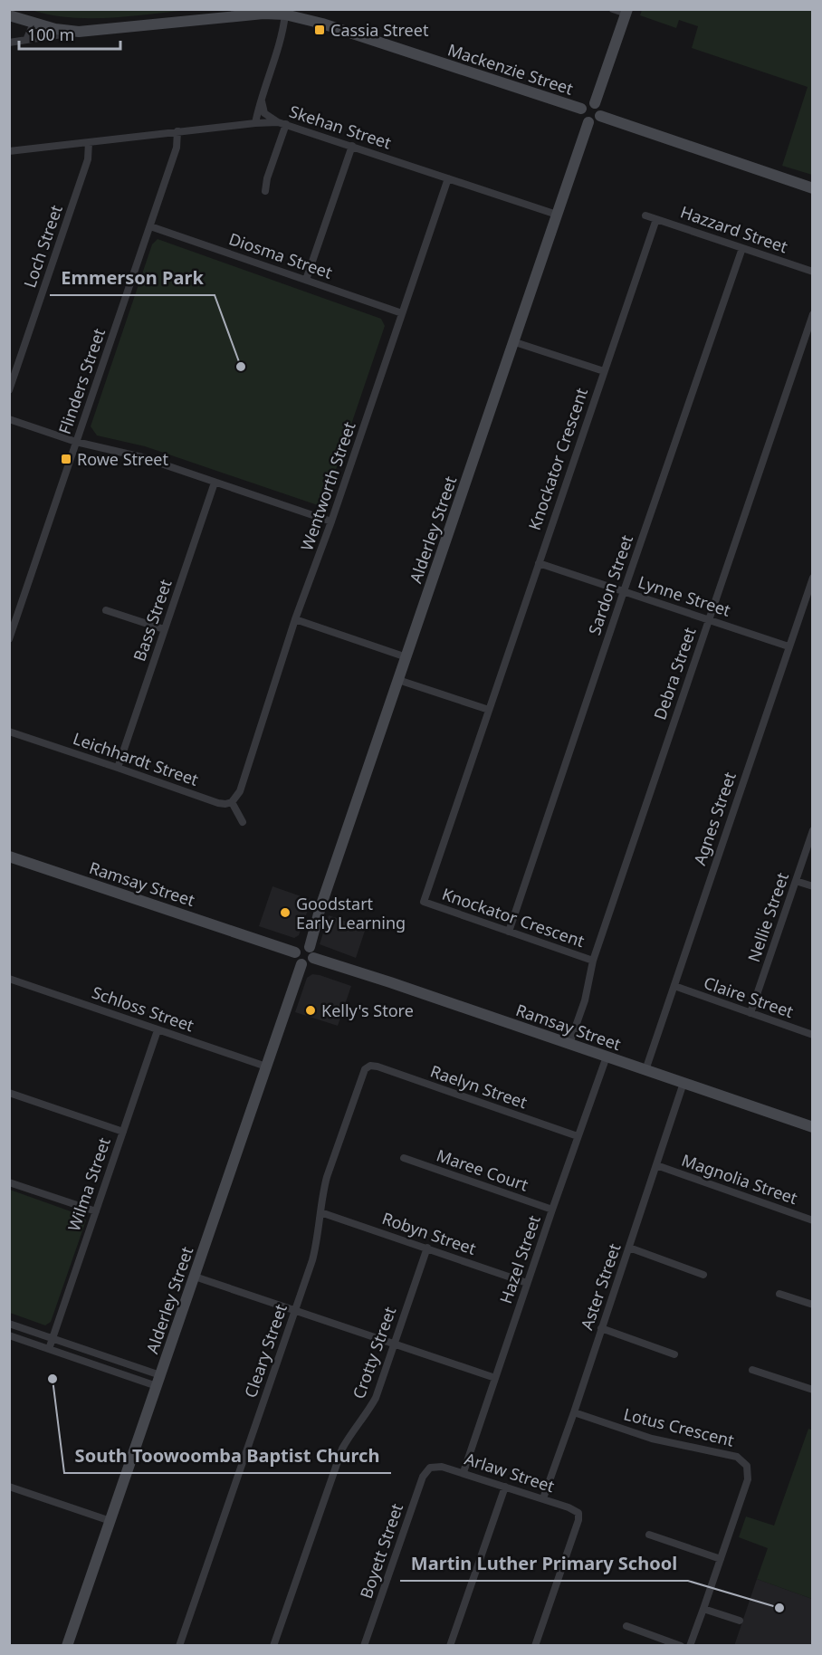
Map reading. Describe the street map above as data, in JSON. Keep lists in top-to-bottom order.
{
  "streets": {
    "street": [
      "Mackenzie Street",
      "Skehan Street",
      "Hazzard Street",
      "Loch Street",
      "Diosma Street",
      "Flinders Street",
      "Knockator Crescent",
      "Wentworth Street",
      "Alderley Street",
      "Sardon Street",
      "Lynne Street",
      "Bass Street",
      "Debra Street",
      "Leichhardt Street",
      "Agnes Street",
      "Ramsay Street",
      "Nellie Street",
      "Claire Street",
      "Schloss Street",
      "Raelyn Street",
      "Maree Court",
      "Magnolia Street",
      "Wilma Street",
      "Robyn Street",
      "Hazel Street",
      "Aster Street",
      "Cleary Street",
      "Crotty Street",
      "Lotus Crescent",
      "Arlaw Street",
      "Boyett Street"
    ]
  },
  "crossings": [
    ["Mackenzie Street", "Alderley Street"],
    ["Skehan Street", "Loch Street"],
    ["Skehan Street", "Flinders Street"],
    ["Skehan Street", "Wentworth Street"],
    ["Skehan Street", "Alderley Street"],
    ["Hazzard Street", "Knockator Crescent"],
    ["Hazzard Street", "Sardon Street"],
    ["Diosma Street", "Flinders Street"],
    ["Diosma Street", "Wentworth Street"],
    ["Knockator Crescent", "Sardon Street"],
    ["Knockator Crescent", "Lynne Street"],
    ["Knockator Crescent", "Debra Street"],
    ["Wentworth Street", "Leichhardt Street"],
    ["Alderley Street", "Ramsay Street"],
    ["Alderley Street", "Schloss Street"],
    ["Sardon Street", "Lynne Street"],
    ["Lynne Street", "Debra Street"],
    ["Lynne Street", "Agnes Street"],
    ["Bass Street", "Leichhardt Street"],
    ["Debra Street", "Ramsay Street"],
    ["Agnes Street", "Ramsay Street"],
    ["Agnes Street", "Claire Street"],
    ["Ramsay Street", "Hazel Street"],
    ["Ramsay Street", "Aster Street"],
    ["Nellie Street", "Claire Street"],
    ["Schloss Street", "Wilma Street"],
    ["Raelyn Street", "Hazel Street"],
    ["Raelyn Street", "Cleary Street"],
    ["Maree Court", "Hazel Street"],
    ["Magnolia Street", "Aster Street"],
    ["Robyn Street", "Hazel Street"],
    ["Robyn Street", "Cleary Street"],
    ["Robyn Street", "Crotty Street"],
    ["Hazel Street", "Arlaw Street"],
    ["Aster Street", "Lotus Crescent"],
    ["Aster Street", "Arlaw Street"],
    ["Arlaw Street", "Boyett Street"]
  ],
  "places": {
    "transit": ["Cassia Street", "Rowe Street"],
    "other": [
      "Emmerson Park",
      "Goodstart Early Learning",
      "Kelly's Store",
      "South Toowoomba Baptist Church",
      "Martin Luther Primary School"
    ]
  },
  "scale_bar": "100 m"
}
